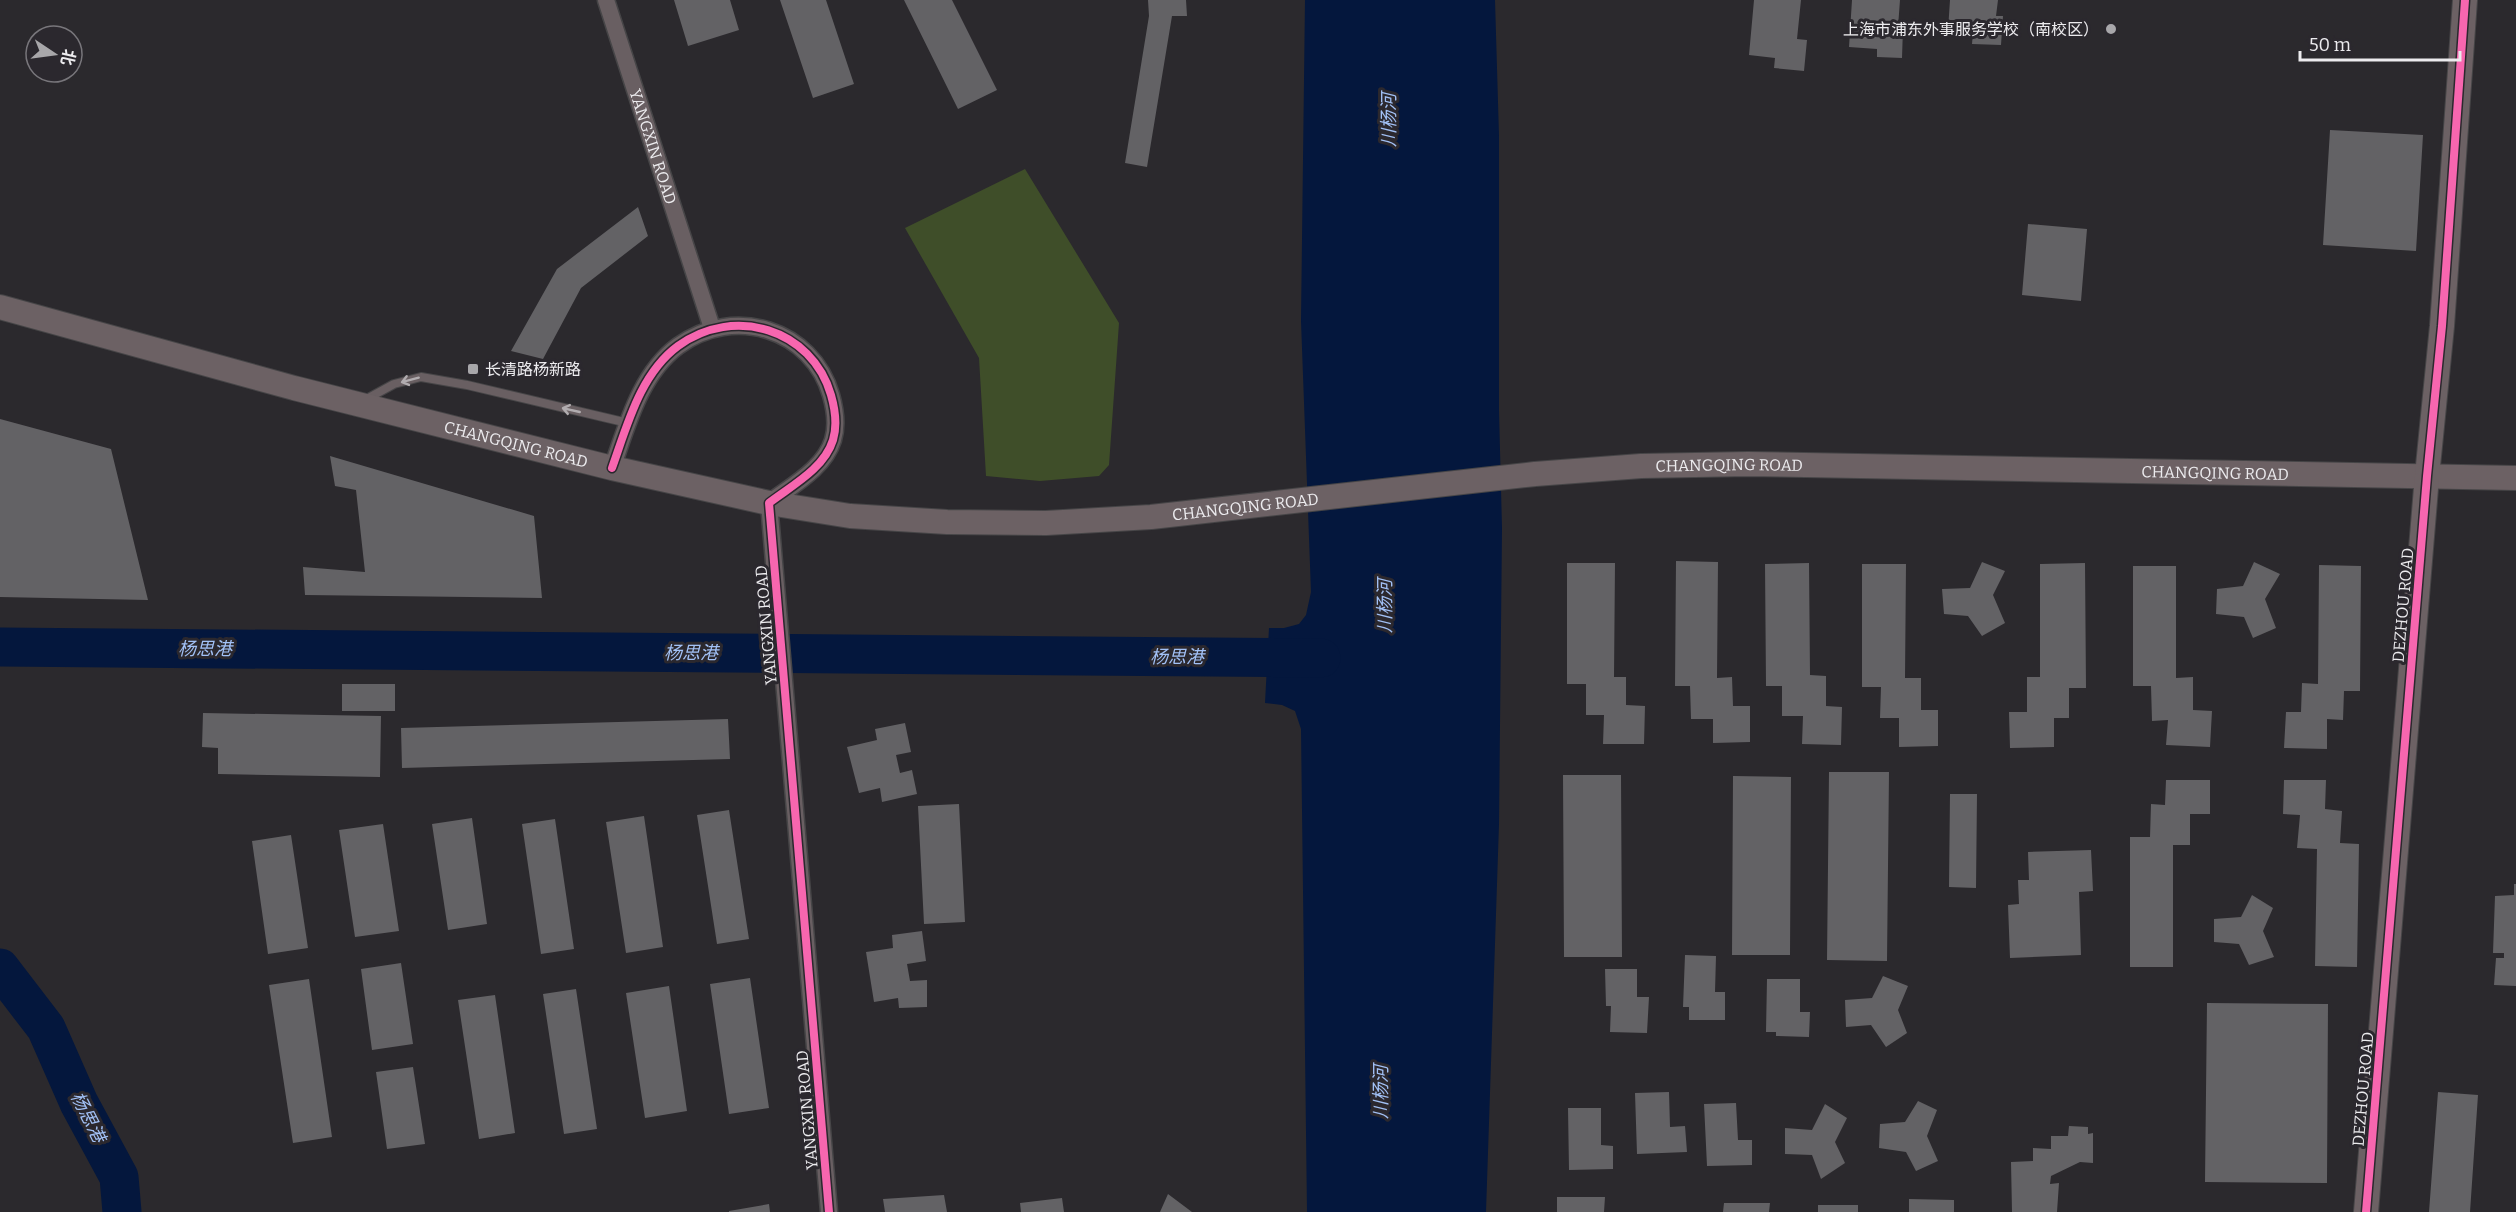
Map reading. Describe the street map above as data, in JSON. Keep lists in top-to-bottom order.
{
  "streets": {
    "main road": ["CHANGQING ROAD", "DEZHOU ROAD"],
    "street": ["YANGXIN ROAD"]
  },
  "crossings": [
    ["YANGXIN ROAD", "CHANGQING ROAD"],
    ["CHANGQING ROAD", "DEZHOU ROAD"]
  ],
  "water": ["川杨河", "杨思港"],
  "places": {
    "other": ["上海市浦东外事服务学校（南校区）"],
    "transit": ["长清路杨新路"]
  },
  "scale_bar": "50 m",
  "north": "right"
}
